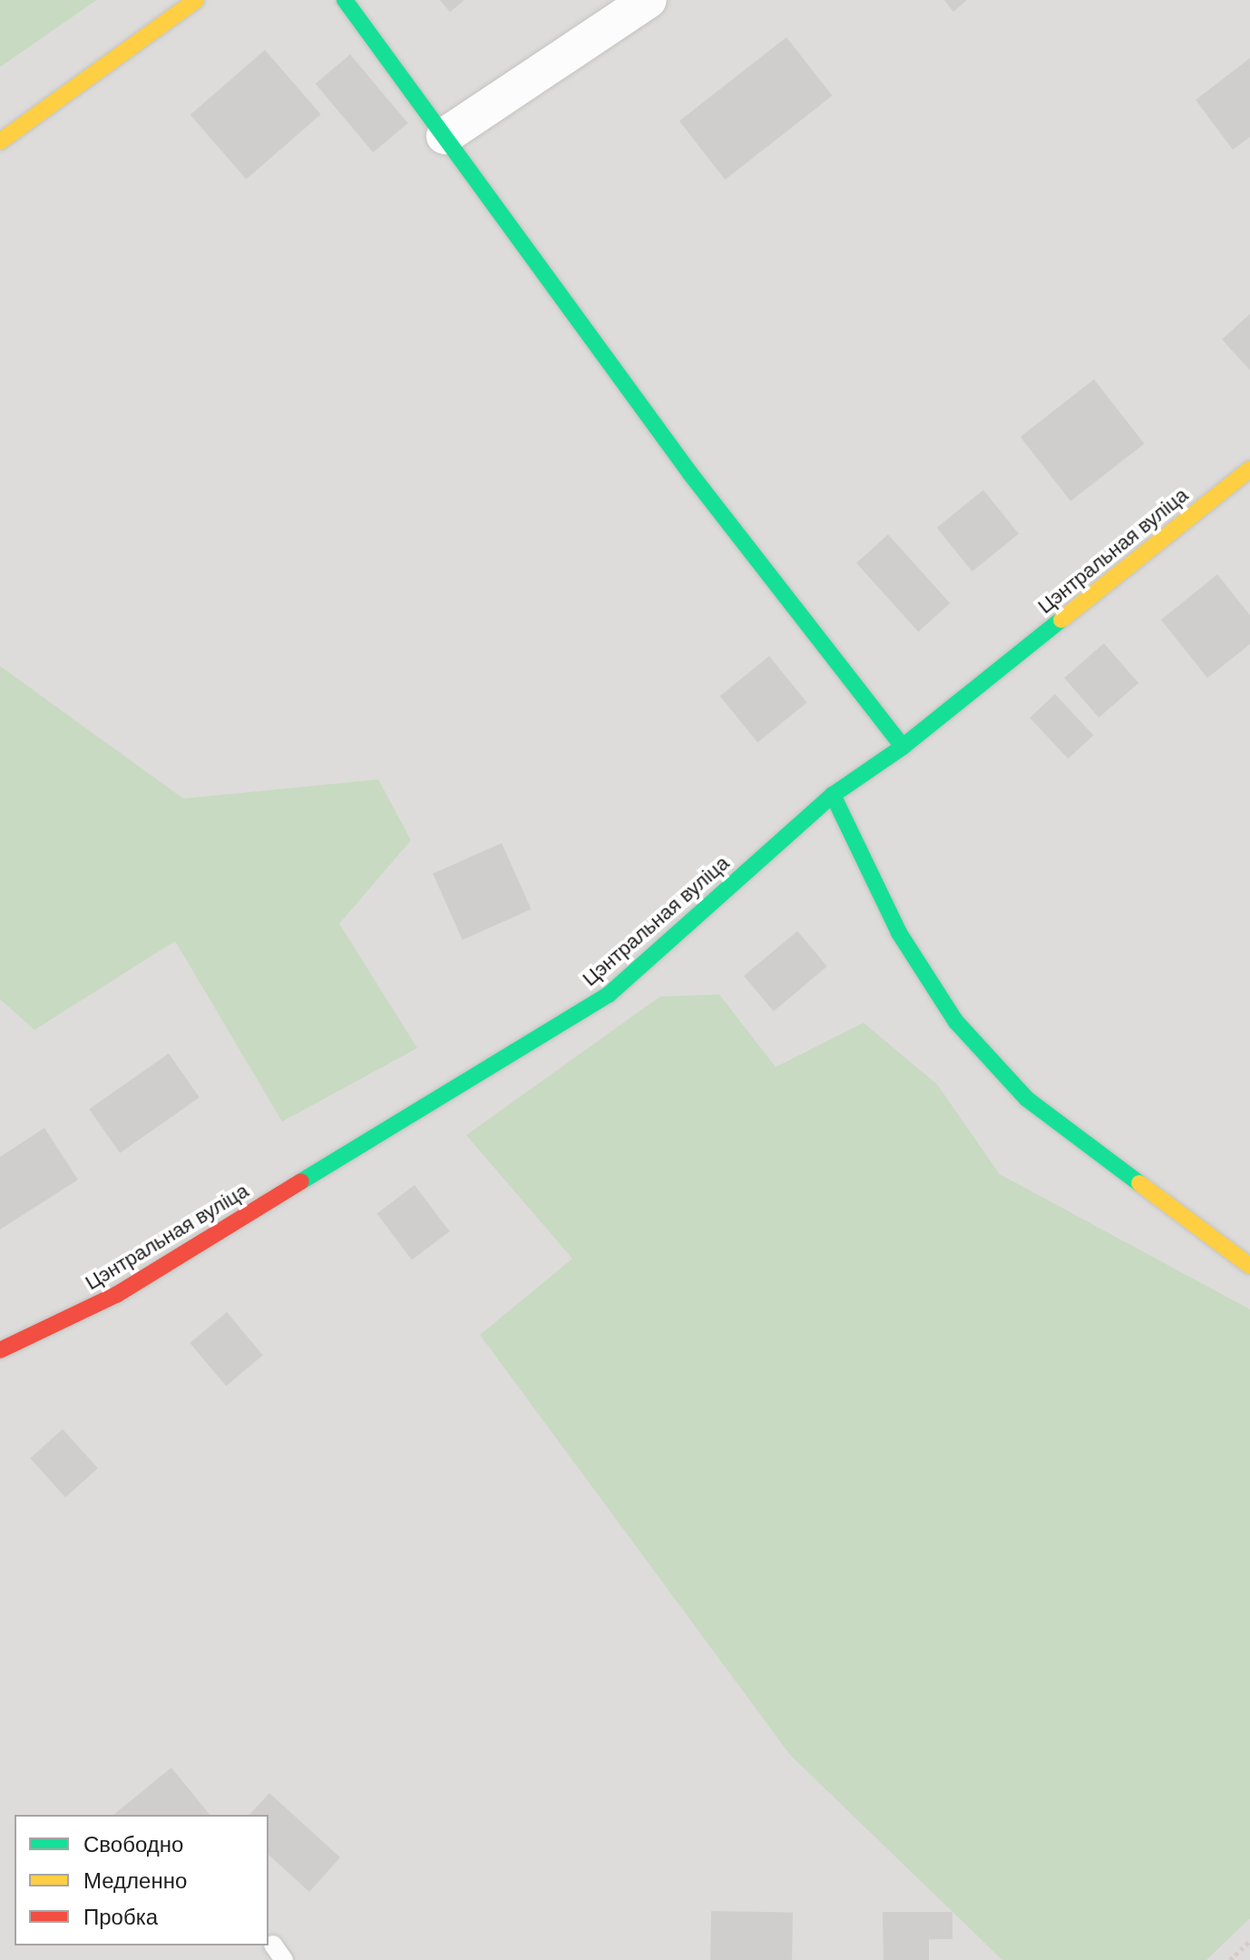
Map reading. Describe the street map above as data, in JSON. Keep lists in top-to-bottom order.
{
  "streets": {
    "street": ["Цэнтральная вуліца"]
  },
  "legend": ["Свободно", "Медленно", "Пробка"]
}
